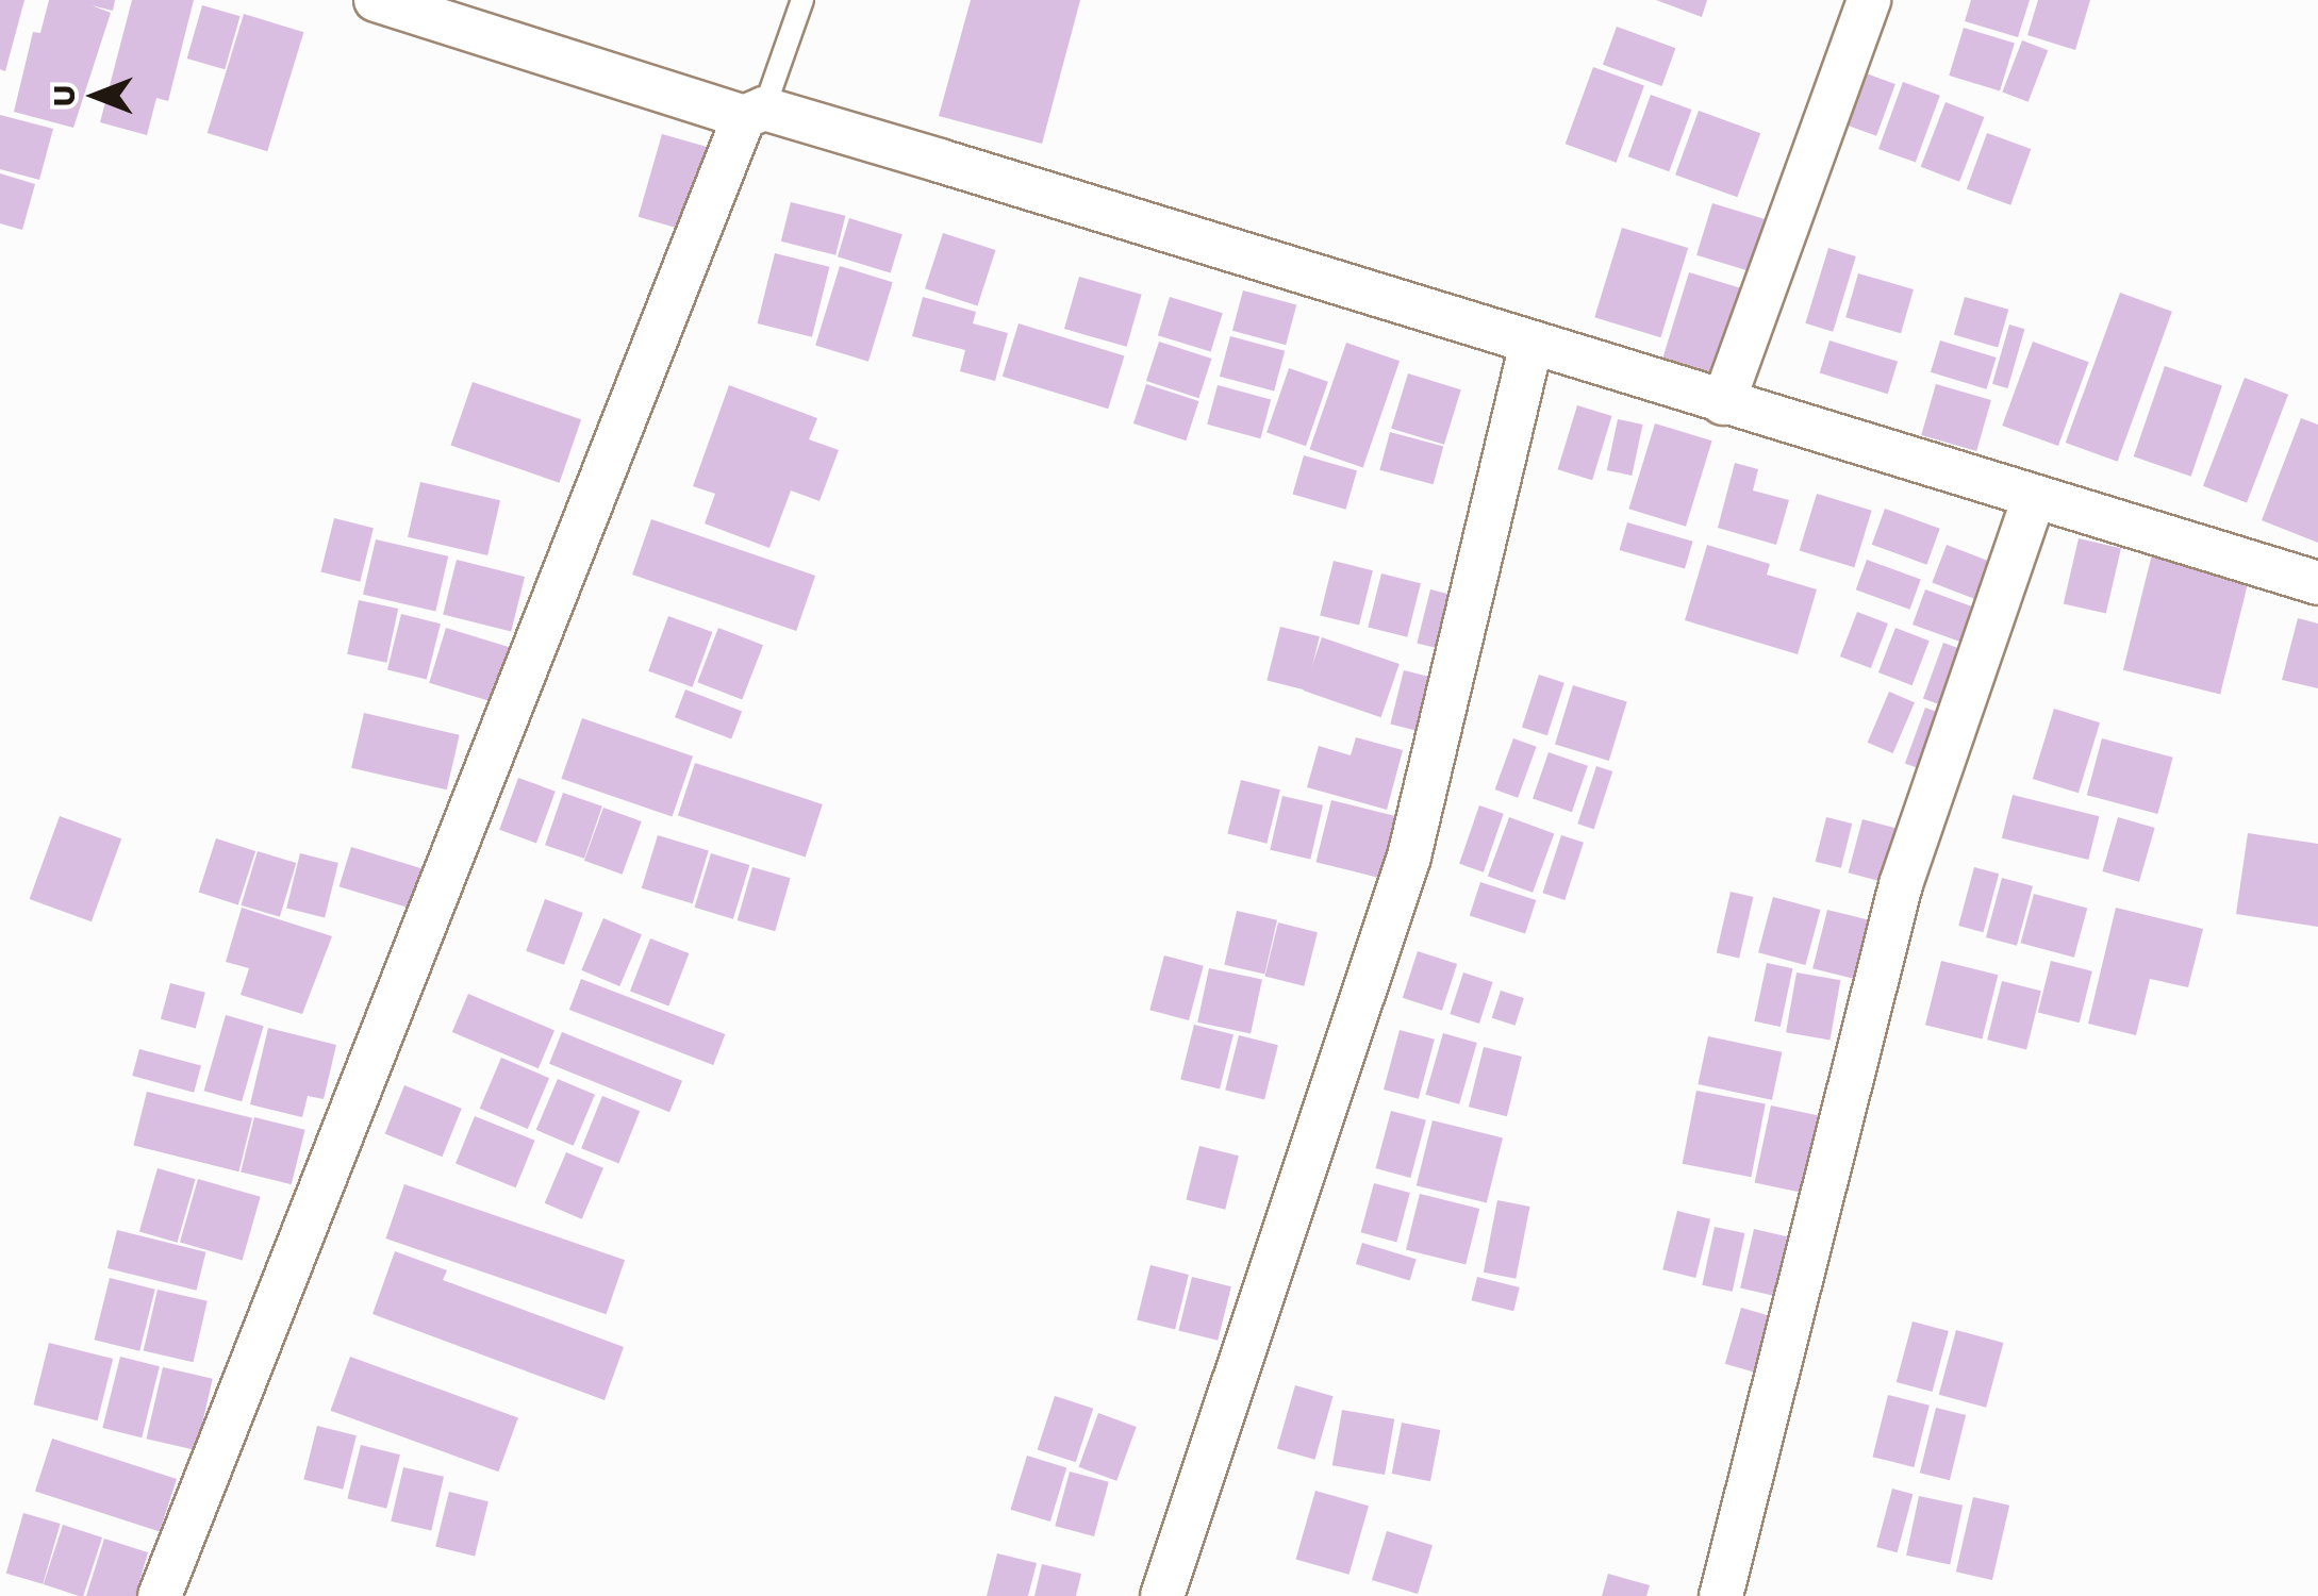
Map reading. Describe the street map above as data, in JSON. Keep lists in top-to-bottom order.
{
  "north": "left"
}
